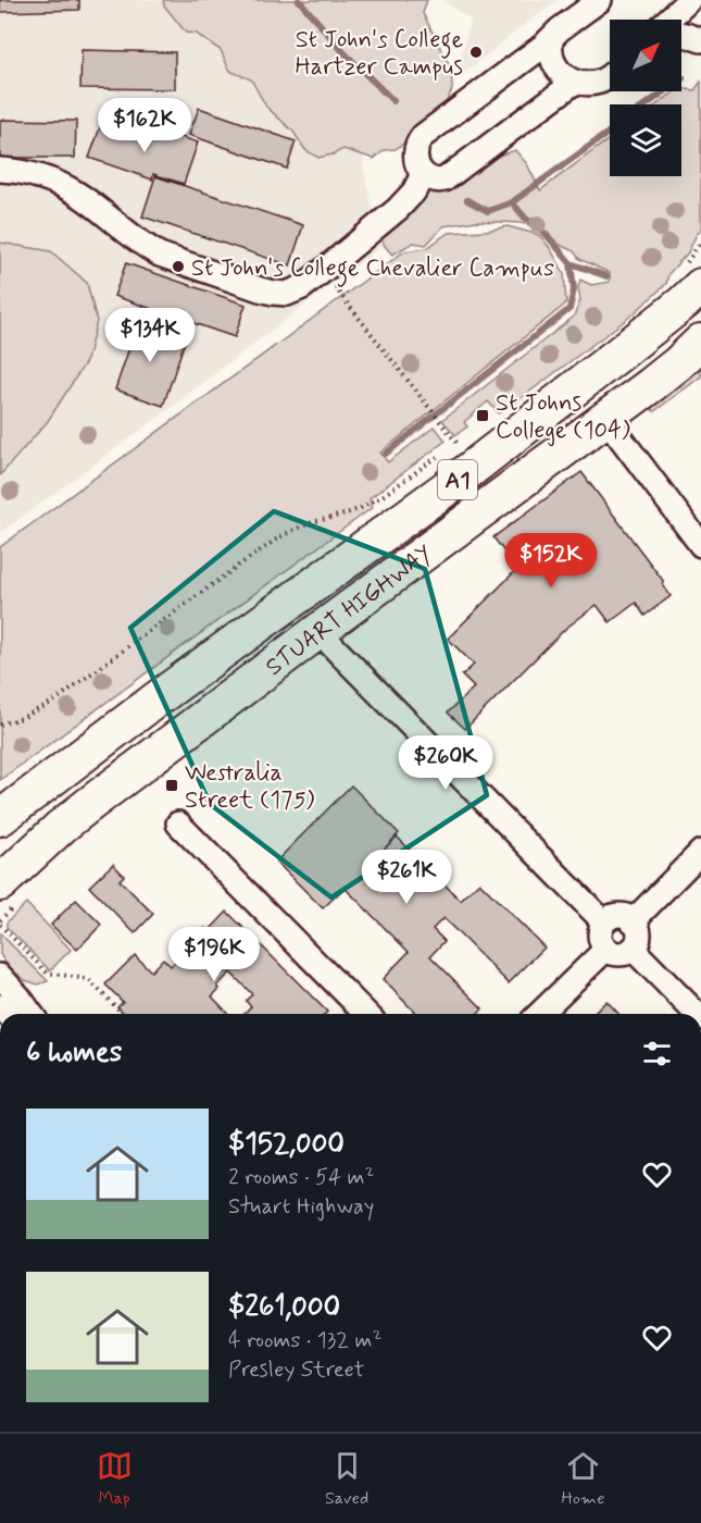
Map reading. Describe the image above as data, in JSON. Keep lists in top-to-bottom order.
{
  "streets": {
    "highway": ["A1", "STUART HIGHWAY"]
  },
  "places": {
    "other": ["St John's College Hartzer Campus", "St John's College Chevalier Campus"],
    "transit": ["St Johns College (104)", "Westralia Street (175)"]
  },
  "north": "top right",
  "page": {
    "price": [
      "$162K",
      "$134K",
      "$152K",
      "$260K",
      "$261K",
      "$196K"
    ],
    "heading": "6 homes",
    "list": [
      {
        "name": "$152,000",
        "note": "2 rooms · 54 m² · Stuart Highway"
      },
      {
        "name": "$261,000",
        "note": "4 rooms · 132 m² · Presley Street"
      }
    ],
    "tabs": ["Map", "Saved", "Home"]
  }
}
